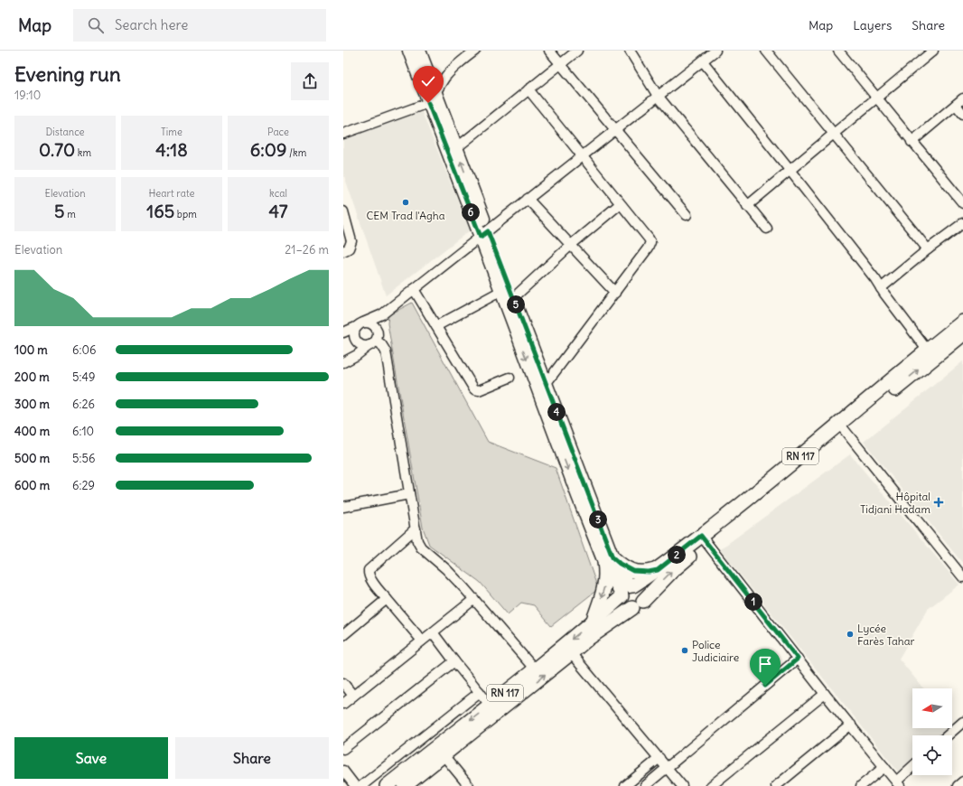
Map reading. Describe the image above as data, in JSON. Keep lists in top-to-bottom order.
{
  "streets": {
    "main road": ["RN 117"]
  },
  "places": {
    "other": ["CEM Trad l'Agha", "Lycée Farès Tahar", "Police Judiciaire"],
    "health": ["Hôpital Tidjani Hadam"]
  },
  "north": "left",
  "page": {
    "header": "Map",
    "search": "Search here",
    "nav": ["Map", "Layers", "Share"],
    "heading": ["Evening run", "19:10"],
    "stats": [
      ["Distance", "0.70 km"],
      ["Time", "4:18"],
      ["Pace", "6:09 /km"],
      ["Elevation", "5 m"],
      ["Heart rate", "165 bpm"],
      ["kcal", "47"]
    ],
    "pins": [
      "6",
      "5",
      "4",
      "3",
      "2",
      "1"
    ],
    "chart": ["Elevation", "21–26 m"],
    "list": [
      {
        "name": "100 m",
        "note": "6:06"
      },
      {
        "name": "200 m",
        "note": "5:49"
      },
      {
        "name": "300 m",
        "note": "6:26"
      },
      {
        "name": "400 m",
        "note": "6:10"
      },
      {
        "name": "500 m",
        "note": "5:56"
      },
      {
        "name": "600 m",
        "note": "6:29"
      }
    ],
    "buttons": ["Save", "Share"]
  }
}
